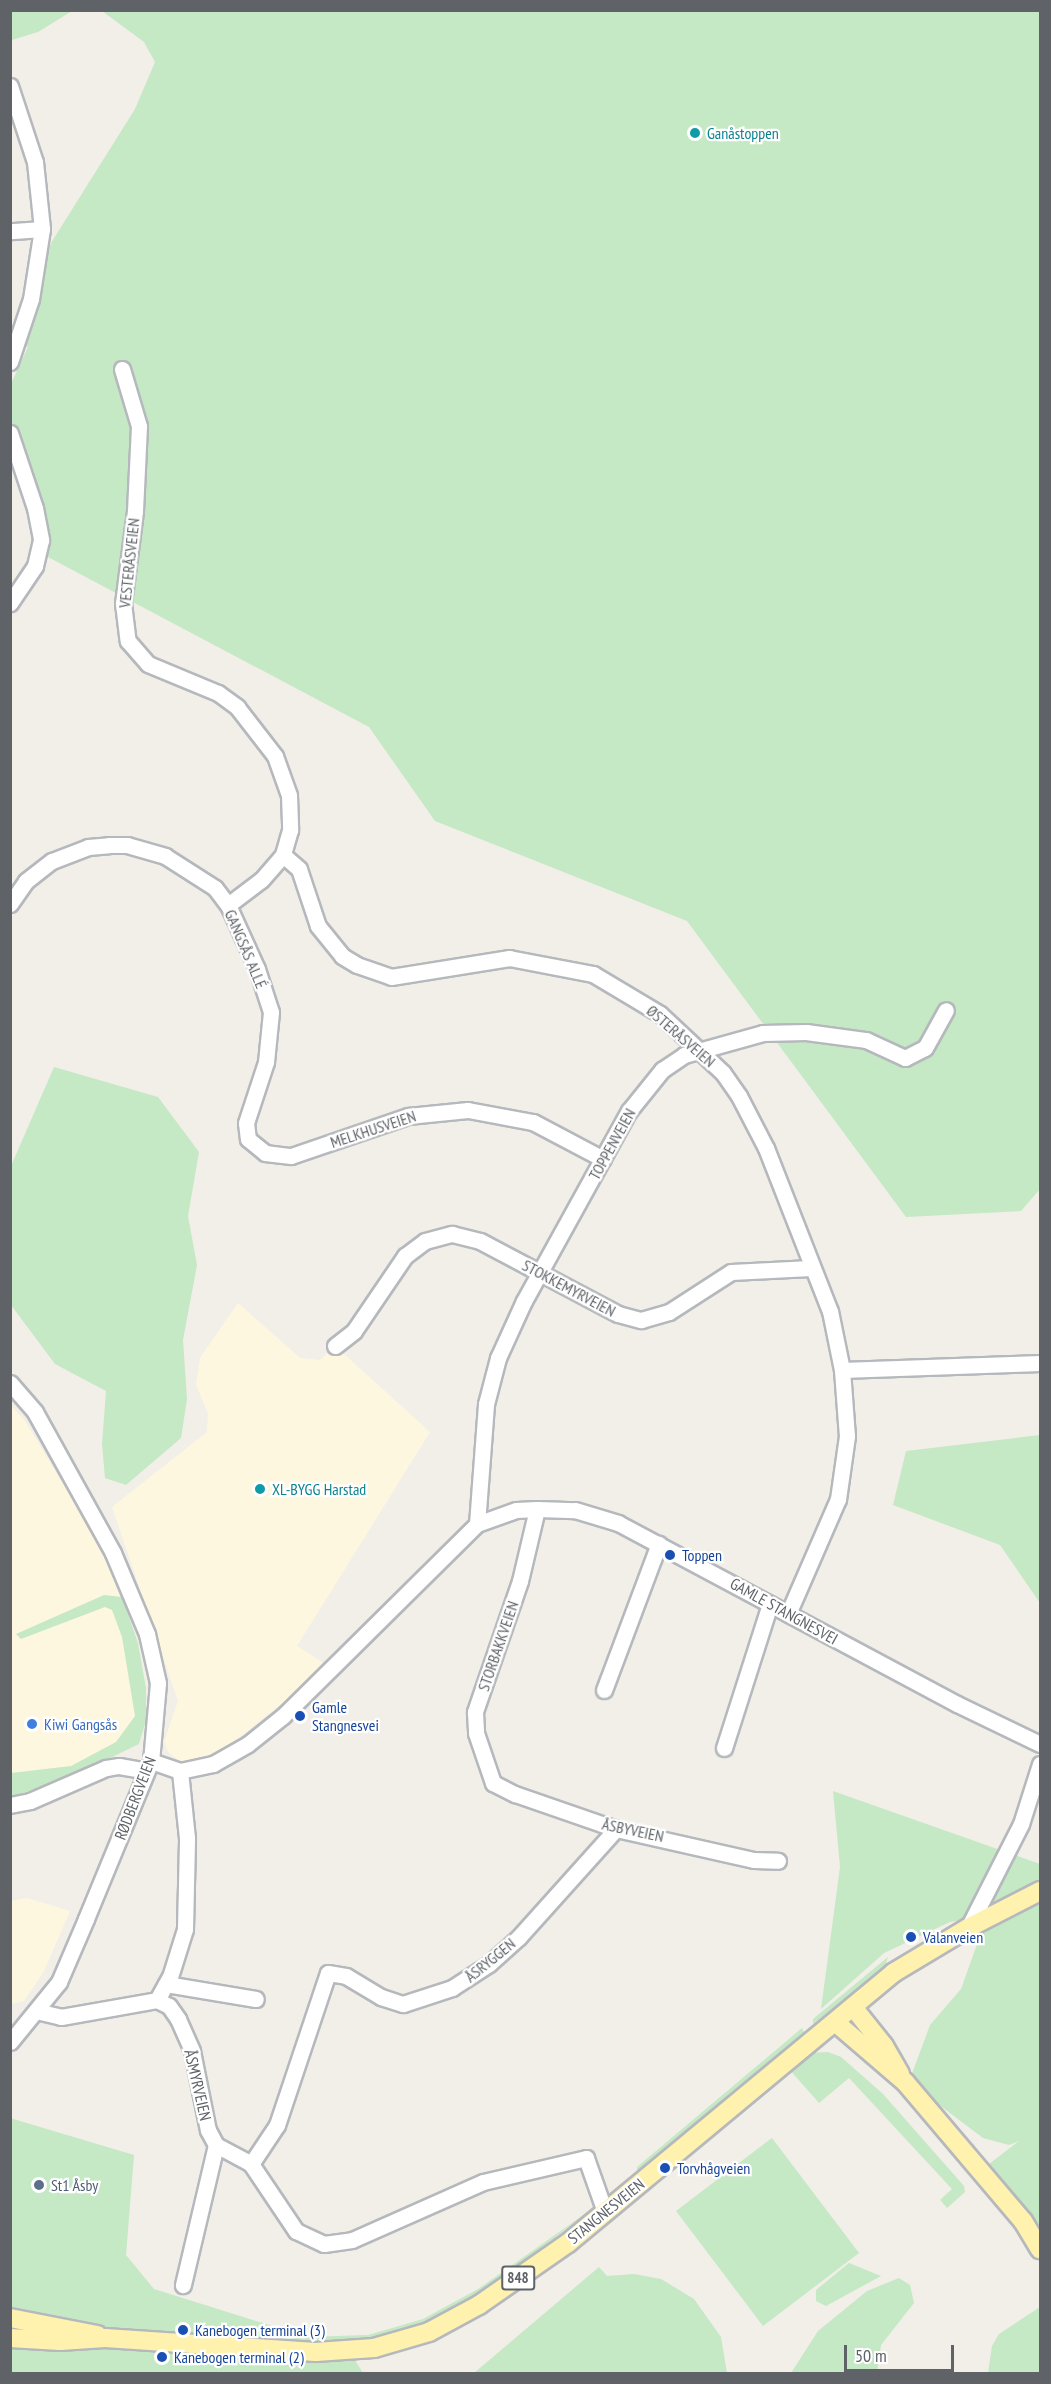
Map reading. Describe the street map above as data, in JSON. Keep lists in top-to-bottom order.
{
  "streets": {
    "main road": ["STANGNESVEIEN", "848"],
    "street": [
      "VESTERÅSVEIEN",
      "GANGSÅS ALLÉ",
      "ØSTERÅSVEIEN",
      "MELKHUSVEIEN",
      "TOPPENVEIEN",
      "STOKKEMYRVEIEN",
      "GAMLE STANGNESVEI",
      "STORBAKKVEIEN",
      "RØDBERGVEIEN",
      "ÅSBYVEIEN",
      "ÅSRYGGEN",
      "ÅSMYRVEIEN"
    ]
  },
  "crossings": [
    ["VESTERÅSVEIEN", "GANGSÅS ALLÉ"],
    ["VESTERÅSVEIEN", "ØSTERÅSVEIEN"],
    ["GANGSÅS ALLÉ", "MELKHUSVEIEN"],
    ["ØSTERÅSVEIEN", "TOPPENVEIEN"],
    ["ØSTERÅSVEIEN", "STOKKEMYRVEIEN"],
    ["MELKHUSVEIEN", "TOPPENVEIEN"],
    ["TOPPENVEIEN", "STOKKEMYRVEIEN"],
    ["TOPPENVEIEN", "GAMLE STANGNESVEI"],
    ["GAMLE STANGNESVEI", "STORBAKKVEIEN"],
    ["STORBAKKVEIEN", "ÅSBYVEIEN"],
    ["ÅSBYVEIEN", "ÅSRYGGEN"]
  ],
  "places": [
    "Ganåstoppen",
    "XL-BYGG Harstad",
    "Toppen",
    "Gamle Stangnesvei",
    "Kiwi Gangsås",
    "Valanveien",
    "Torvhågveien",
    "St1 Åsby",
    "Kanebogen terminal (3)",
    "Kanebogen terminal (2)"
  ],
  "scale_bar": "50 m"
}
